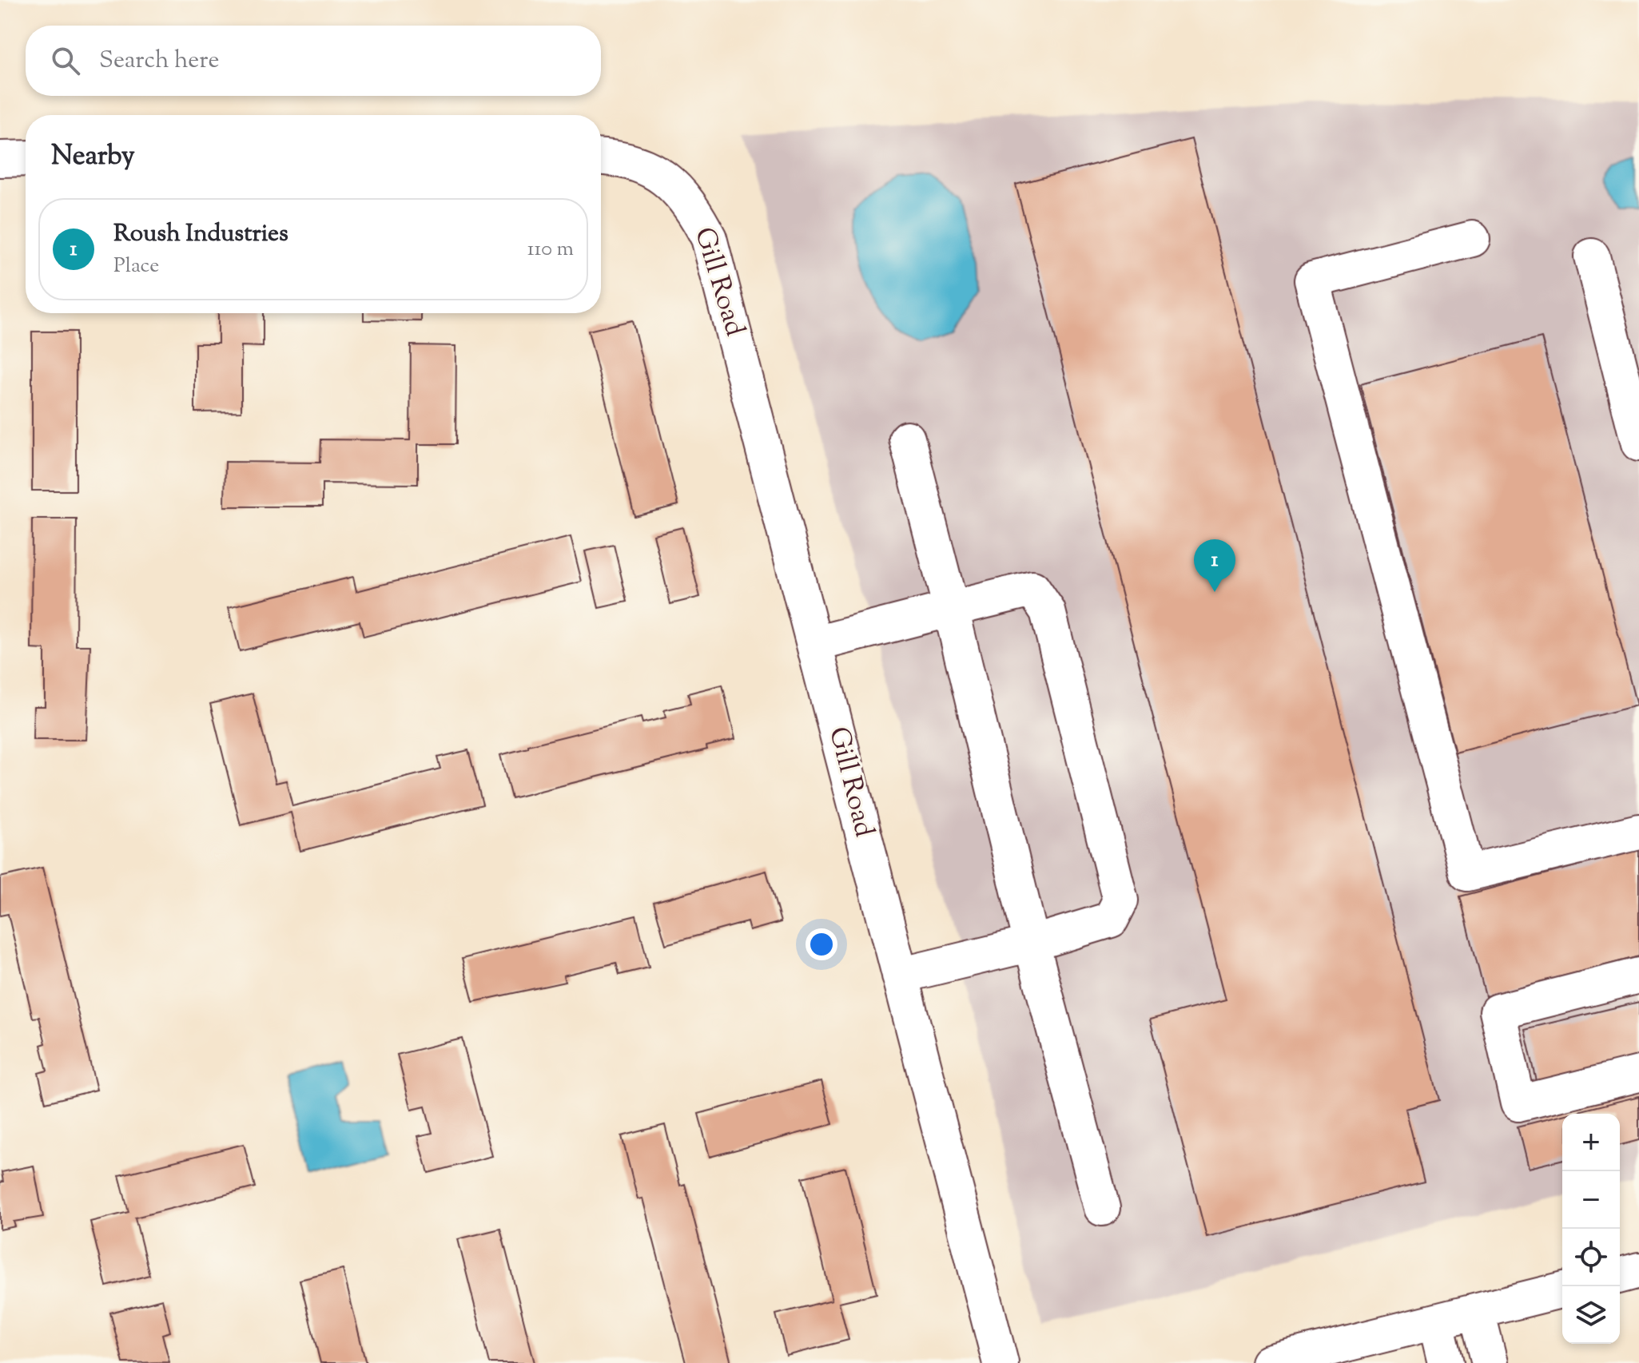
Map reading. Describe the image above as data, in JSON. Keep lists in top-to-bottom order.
{
  "streets": {
    "street": ["Gill Road"]
  },
  "page": {
    "search": "Search here",
    "heading": "Nearby",
    "list": [
      {
        "mark": "1",
        "name": "Roush Industries",
        "note": "Place",
        "value": "110 m"
      }
    ],
    "pins": "1",
    "map_buttons": ["+", "−"]
  }
}
